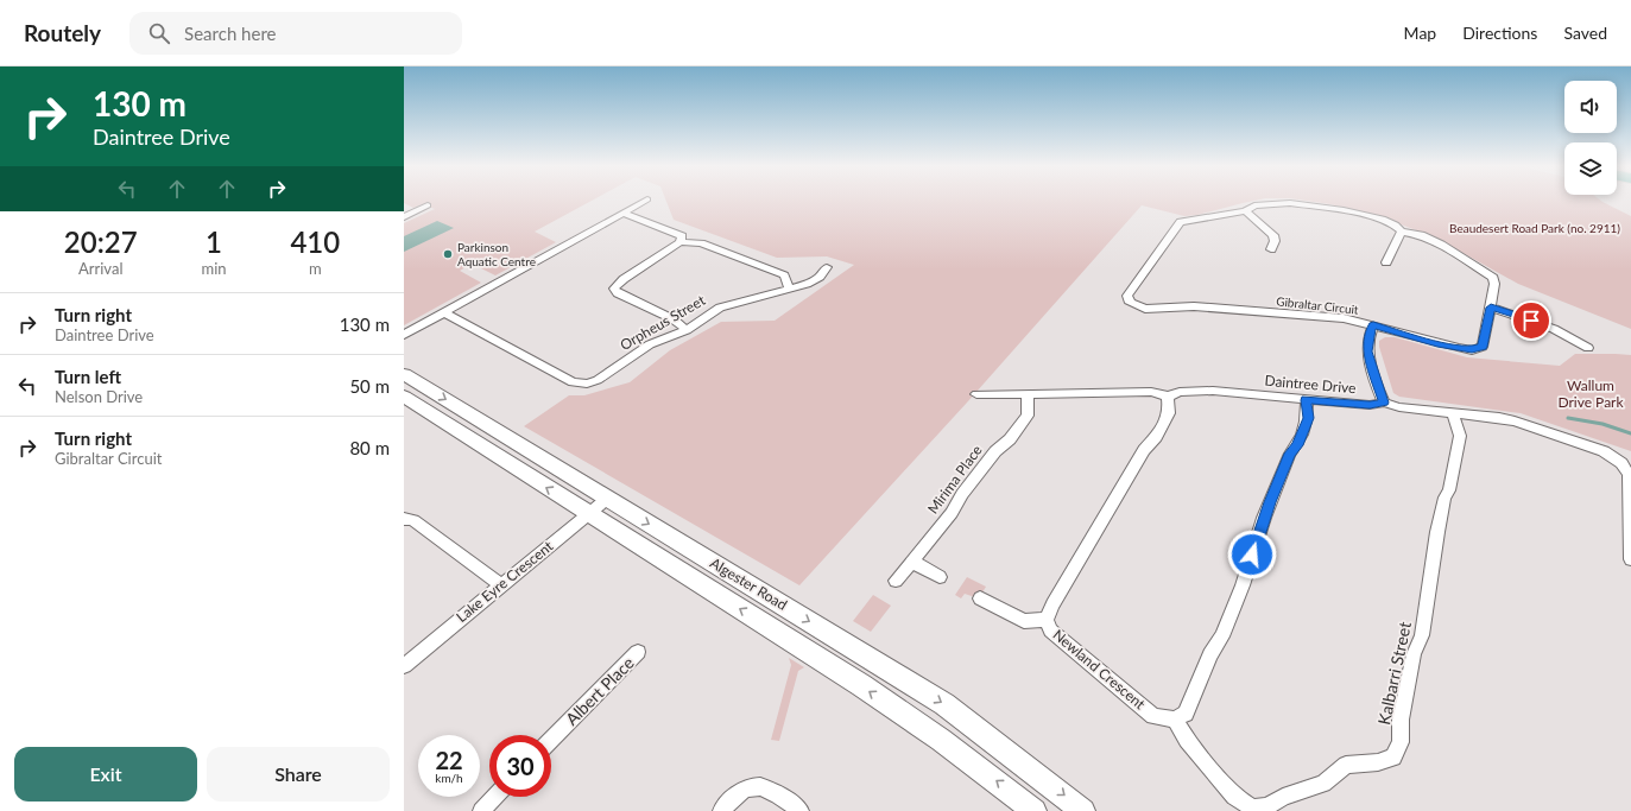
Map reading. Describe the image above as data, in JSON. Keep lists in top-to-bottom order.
{
  "streets": {
    "main road": ["Algester Road"],
    "street": [
      "Gibraltar Circuit",
      "Orpheus Street",
      "Daintree Drive",
      "Mirima Place",
      "Lake Eyre Crescent",
      "Newland Crescent",
      "Kalbarri Street",
      "Albert Place"
    ]
  },
  "crossings": [
    ["Daintree Drive", "Mirima Place"],
    ["Daintree Drive", "Newland Crescent"],
    ["Daintree Drive", "Kalbarri Street"],
    ["Lake Eyre Crescent", "Algester Road"],
    ["Newland Crescent", "Kalbarri Street"]
  ],
  "parks": ["Beaudesert Road Park (no. 2911)", "Wallum Drive Park"],
  "places": ["Parkinson Aquatic Centre"],
  "page": {
    "header": "Routely",
    "search": "Search here",
    "nav": ["Map", "Directions", "Saved"],
    "turn": ["130 m", "Daintree Drive"],
    "eta": [
      "20:27",
      "Arrival",
      "1",
      "min",
      "410",
      "m"
    ],
    "list": [
      {
        "name": "Turn right",
        "note": "Daintree Drive",
        "value": "130 m"
      },
      {
        "name": "Turn left",
        "note": "Nelson Drive",
        "value": "50 m"
      },
      {
        "name": "Turn right",
        "note": "Gibraltar Circuit",
        "value": "80 m"
      }
    ],
    "speed": "22 km/h",
    "limit": "30",
    "buttons": ["Exit", "Share"]
  }
}
